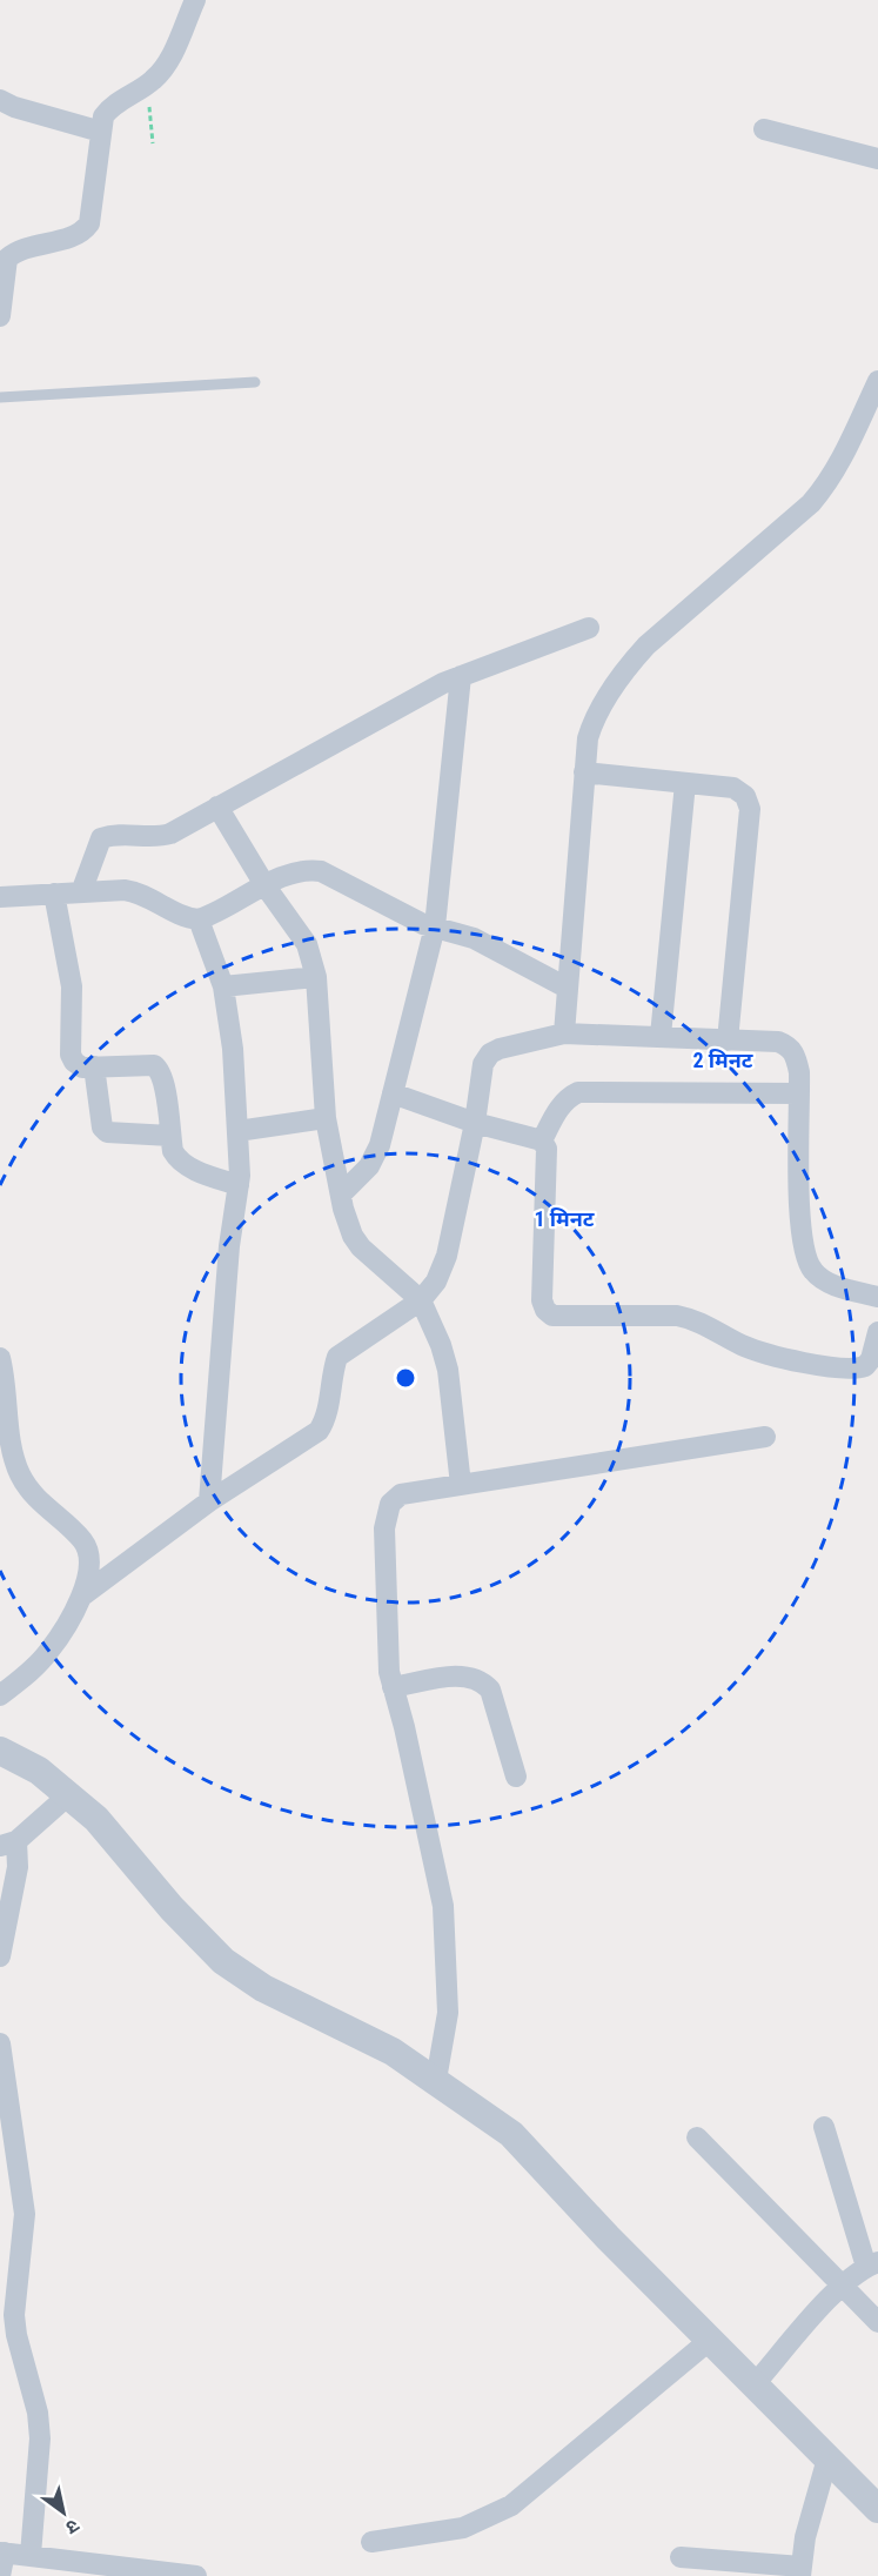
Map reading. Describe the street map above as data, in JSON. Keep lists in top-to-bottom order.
{
  "north": "bottom right",
  "rings": ["2 मिनट", "1 मिनट"]
}
